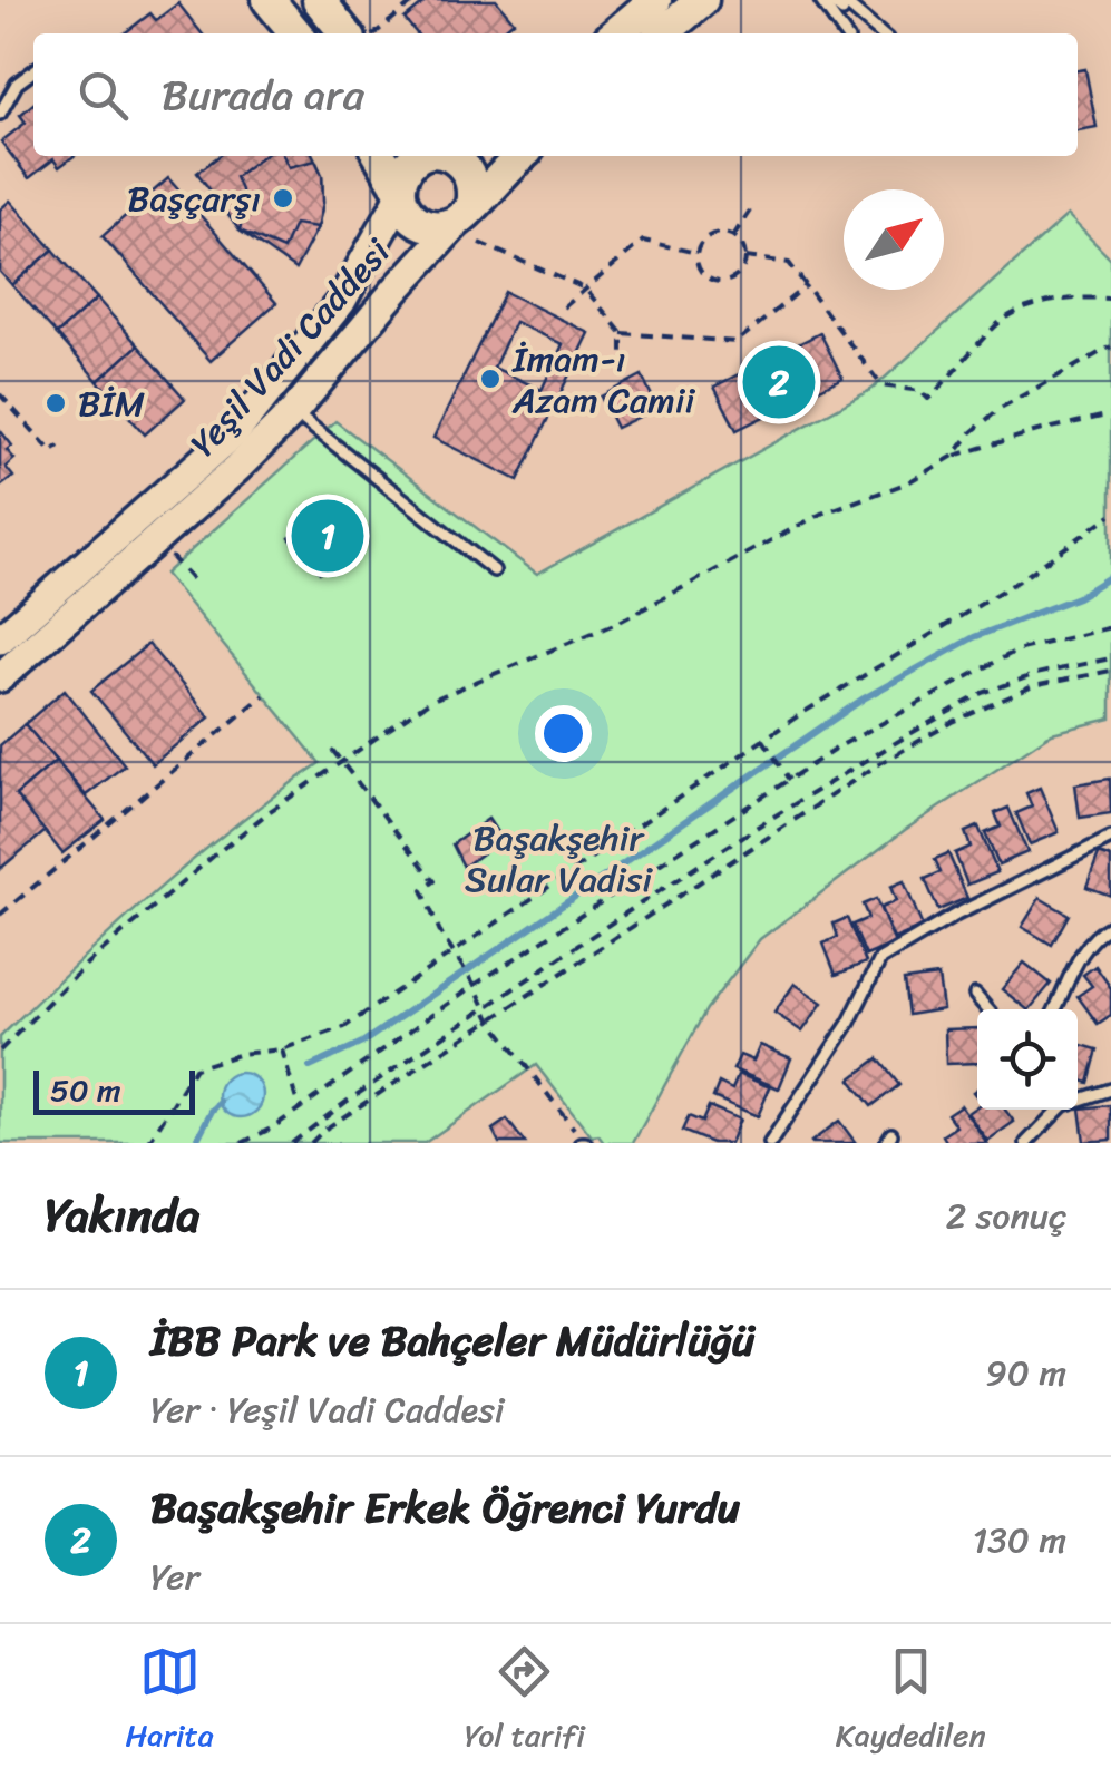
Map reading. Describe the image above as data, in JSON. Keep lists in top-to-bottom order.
{
  "streets": {
    "main road": ["Yeşil Vadi Caddesi"]
  },
  "parks": ["Başakşehir Sular Vadisi"],
  "places": ["Başçarşı", "İmam-ı Azam Camii", "BİM"],
  "scale_bar": "50 m",
  "north": "top right",
  "page": {
    "search": "Burada ara",
    "pins": ["2", "1"],
    "scale": "50 m",
    "heading": ["Yakında", "2 sonuç"],
    "list": [
      {
        "mark": "1",
        "name": "İBB Park ve Bahçeler Müdürlüğü",
        "note": "Yer · Yeşil Vadi Caddesi",
        "value": "90 m"
      },
      {
        "mark": "2",
        "name": "Başakşehir Erkek Öğrenci Yurdu",
        "note": "Yer",
        "value": "130 m"
      }
    ],
    "nav": ["Harita", "Yol tarifi", "Kaydedilen"]
  }
}
